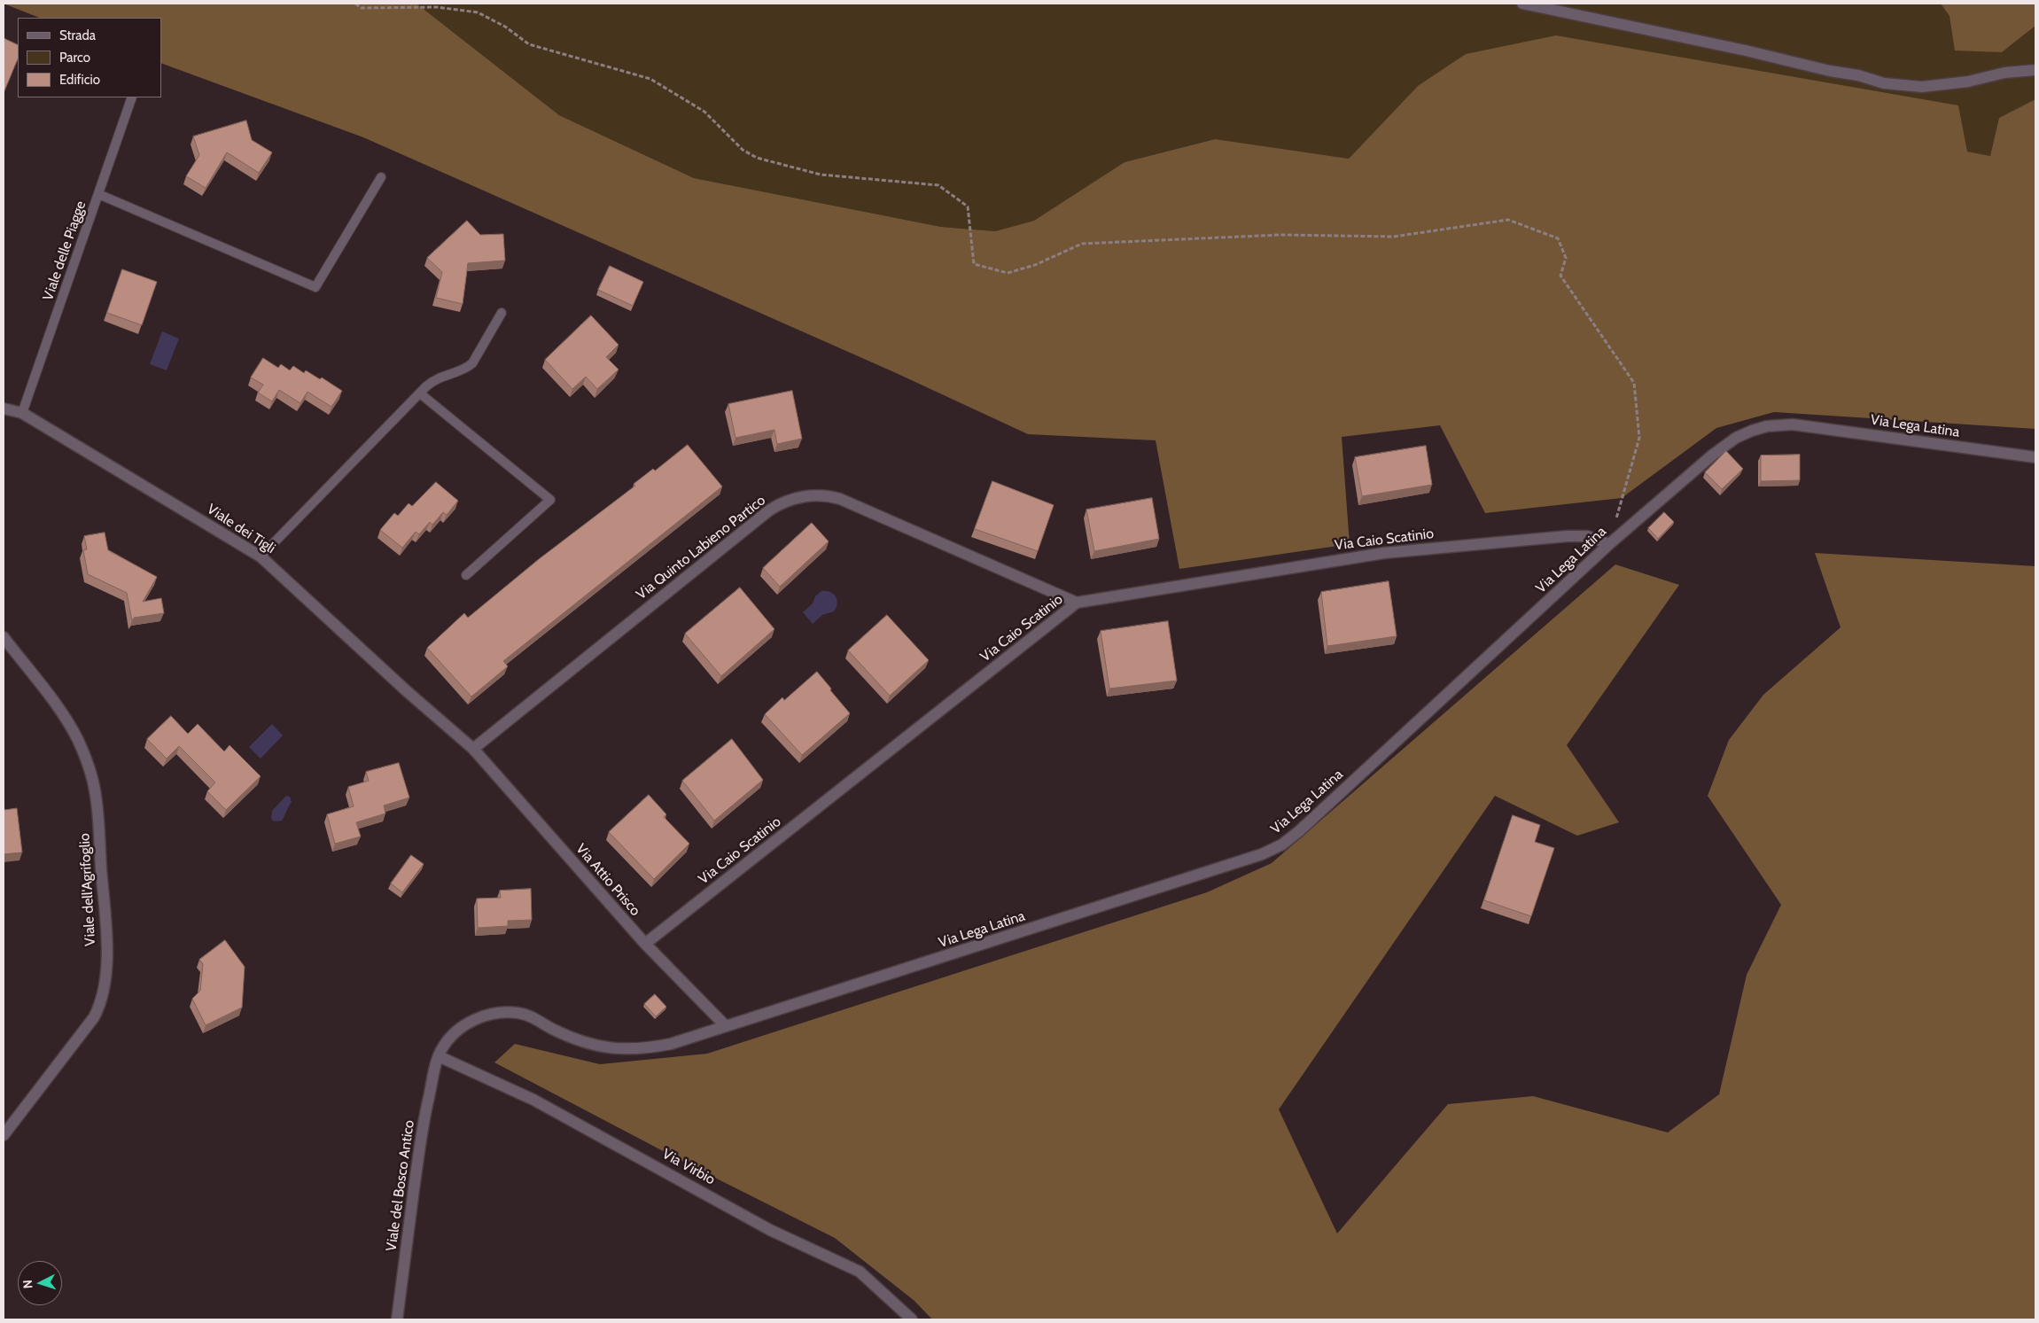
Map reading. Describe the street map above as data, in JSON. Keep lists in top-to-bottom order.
{
  "streets": {
    "street": [
      "Via Lega Latina",
      "Viale dei Tigli",
      "Via Caio Scatinio",
      "Via Quinto Labieno Partico",
      "Via Attio Prisco",
      "Viale dell'Agrifoglio",
      "Via Virbio",
      "Viale del Bosco Antico"
    ],
    "lane": ["Viale delle Piagge"]
  },
  "crossings": [
    ["Viale delle Piagge", "Viale dei Tigli"],
    ["Via Lega Latina", "Via Caio Scatinio"],
    ["Via Lega Latina", "Via Attio Prisco"],
    ["Via Lega Latina", "Via Virbio"],
    ["Via Lega Latina", "Viale del Bosco Antico"],
    ["Viale dei Tigli", "Via Quinto Labieno Partico"],
    ["Viale dei Tigli", "Via Attio Prisco"],
    ["Via Caio Scatinio", "Via Quinto Labieno Partico"],
    ["Via Caio Scatinio", "Via Attio Prisco"],
    ["Via Quinto Labieno Partico", "Via Attio Prisco"],
    ["Via Virbio", "Viale del Bosco Antico"]
  ],
  "legend": ["Strada", "Parco", "Edificio"],
  "north": "left"
}
